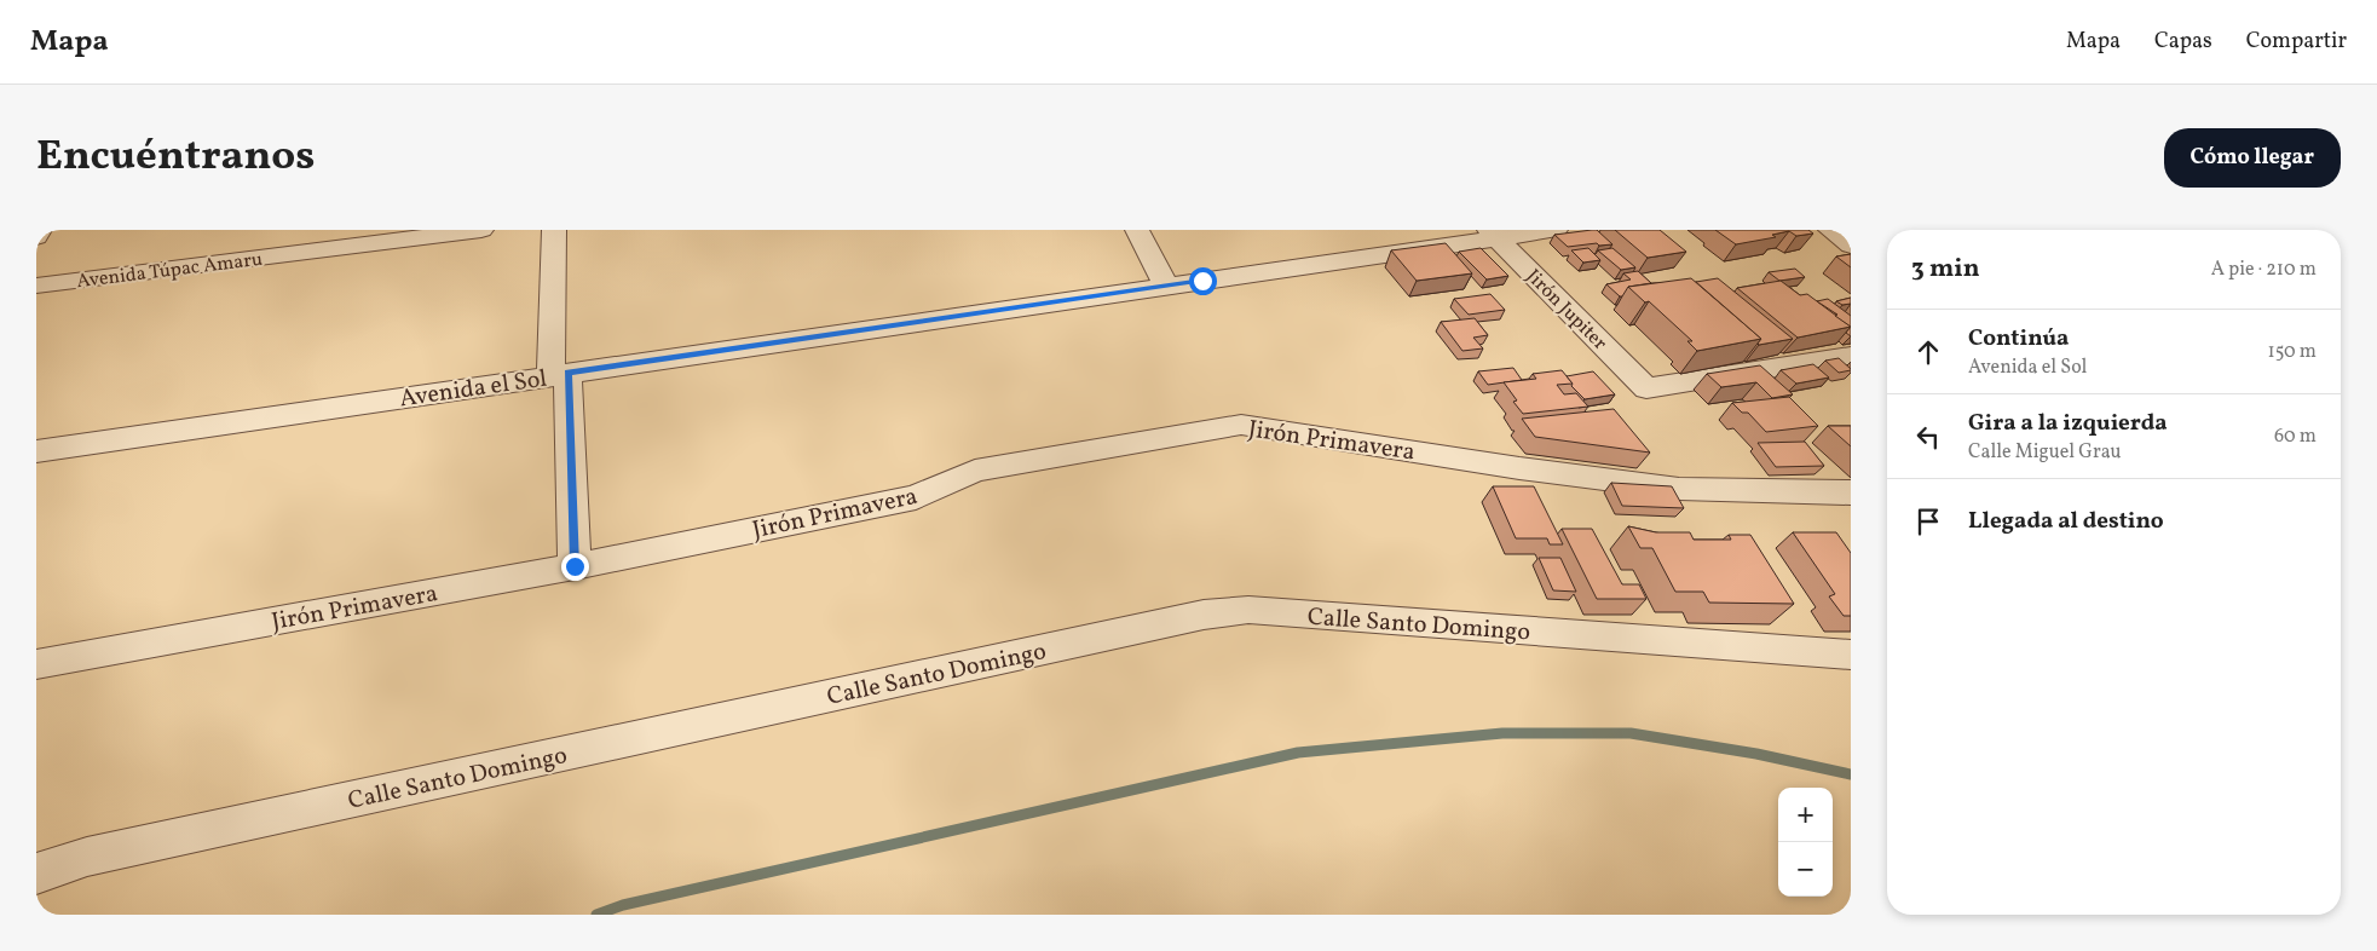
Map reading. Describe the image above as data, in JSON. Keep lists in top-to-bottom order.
{
  "streets": {
    "street": [
      "Avenida Túpac Amaru",
      "Jirón Jupiter",
      "Avenida el Sol",
      "Jirón Primavera",
      "Calle Santo Domingo"
    ]
  },
  "crossings": [
    ["Jirón Jupiter", "Avenida el Sol"]
  ],
  "page": {
    "header": "Mapa",
    "nav": ["Mapa", "Capas", "Compartir"],
    "title": "Encuéntranos",
    "buttons": "Cómo llegar",
    "heading": ["3 min", "A pie · 210 m"],
    "list": [
      ["Continúa", "Avenida el Sol", "150 m"],
      ["Gira a la izquierda", "Calle Miguel Grau", "60 m"],
      "Llegada al destino"
    ],
    "map_buttons": ["+", "−"]
  }
}
